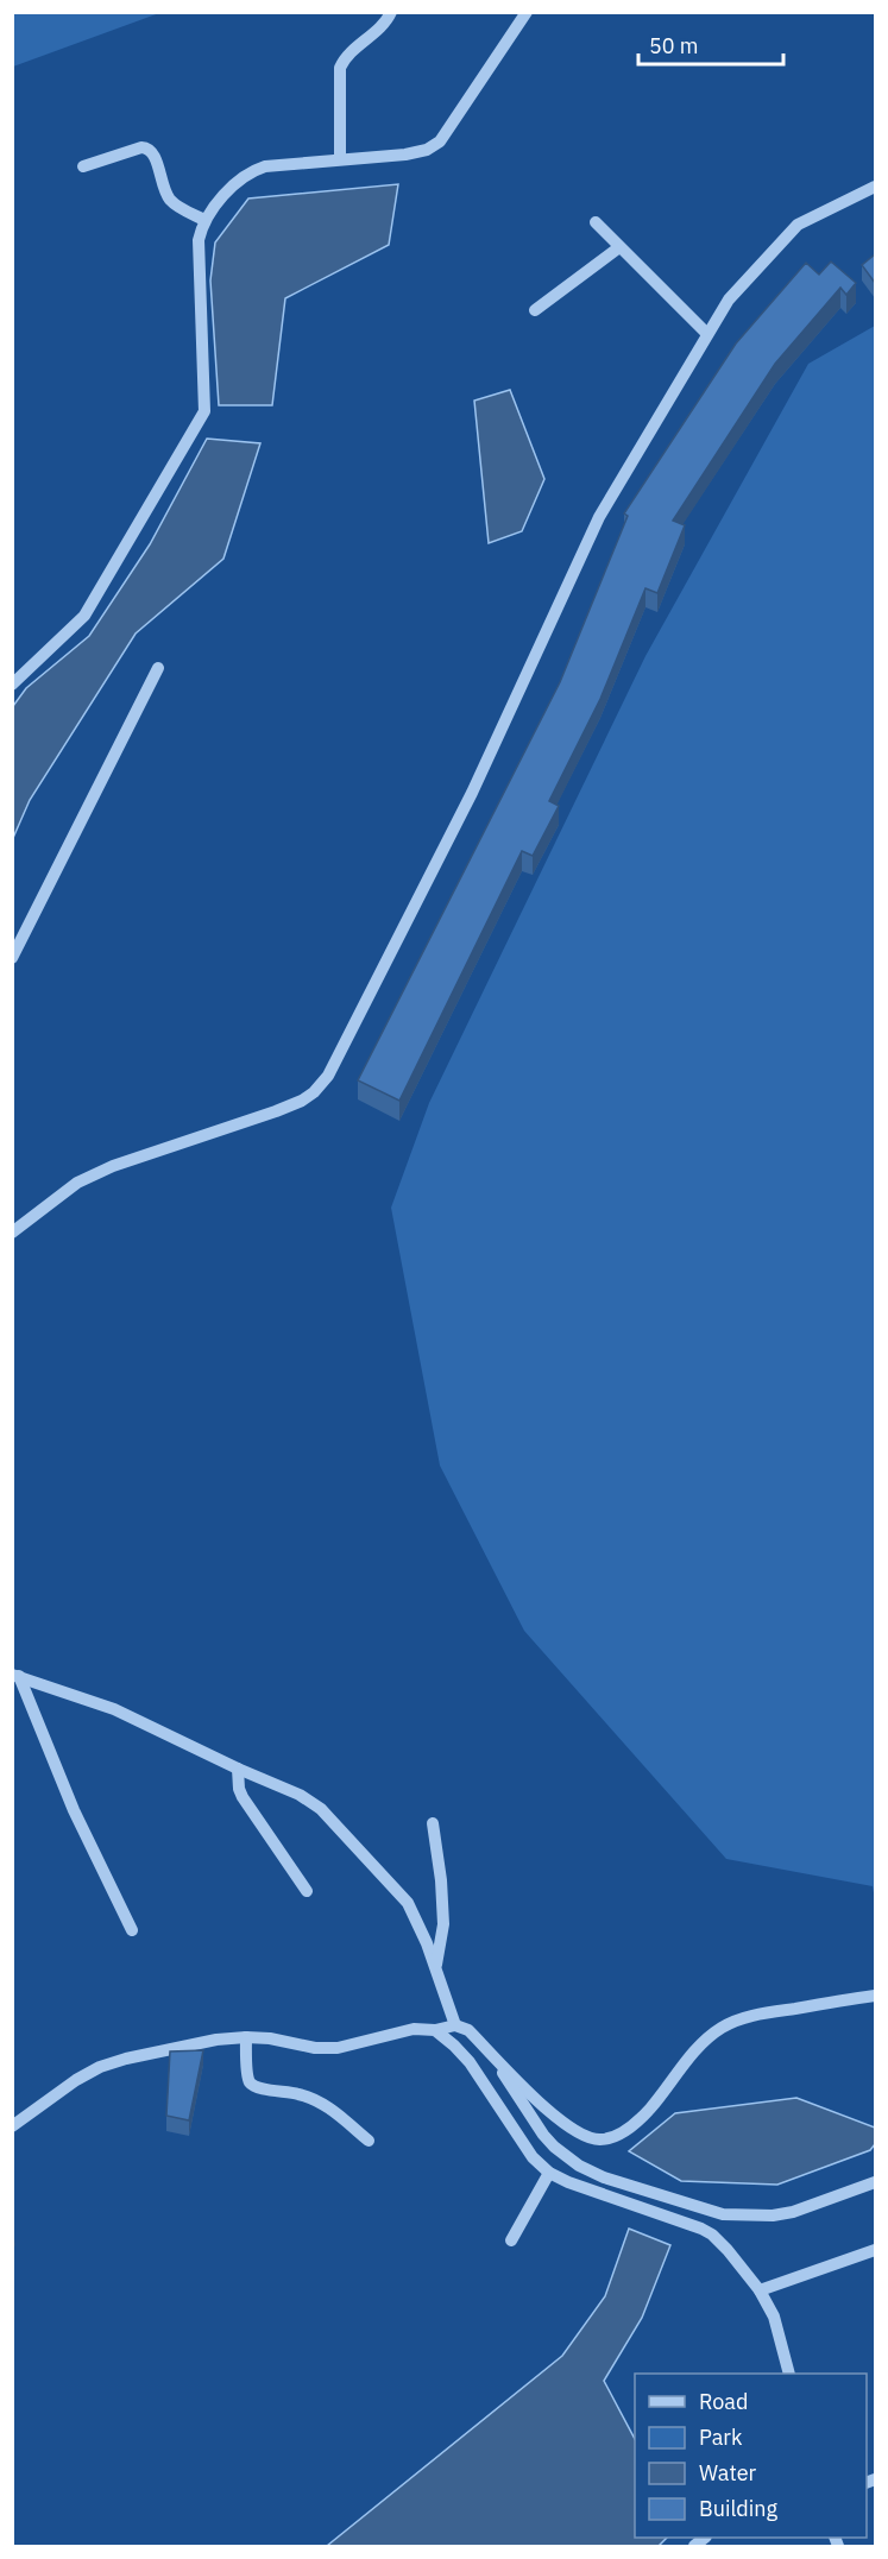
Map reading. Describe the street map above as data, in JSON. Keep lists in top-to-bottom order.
{
  "legend": [
    "Road",
    "Park",
    "Water",
    "Building"
  ],
  "scale_bar": "50 m"
}
